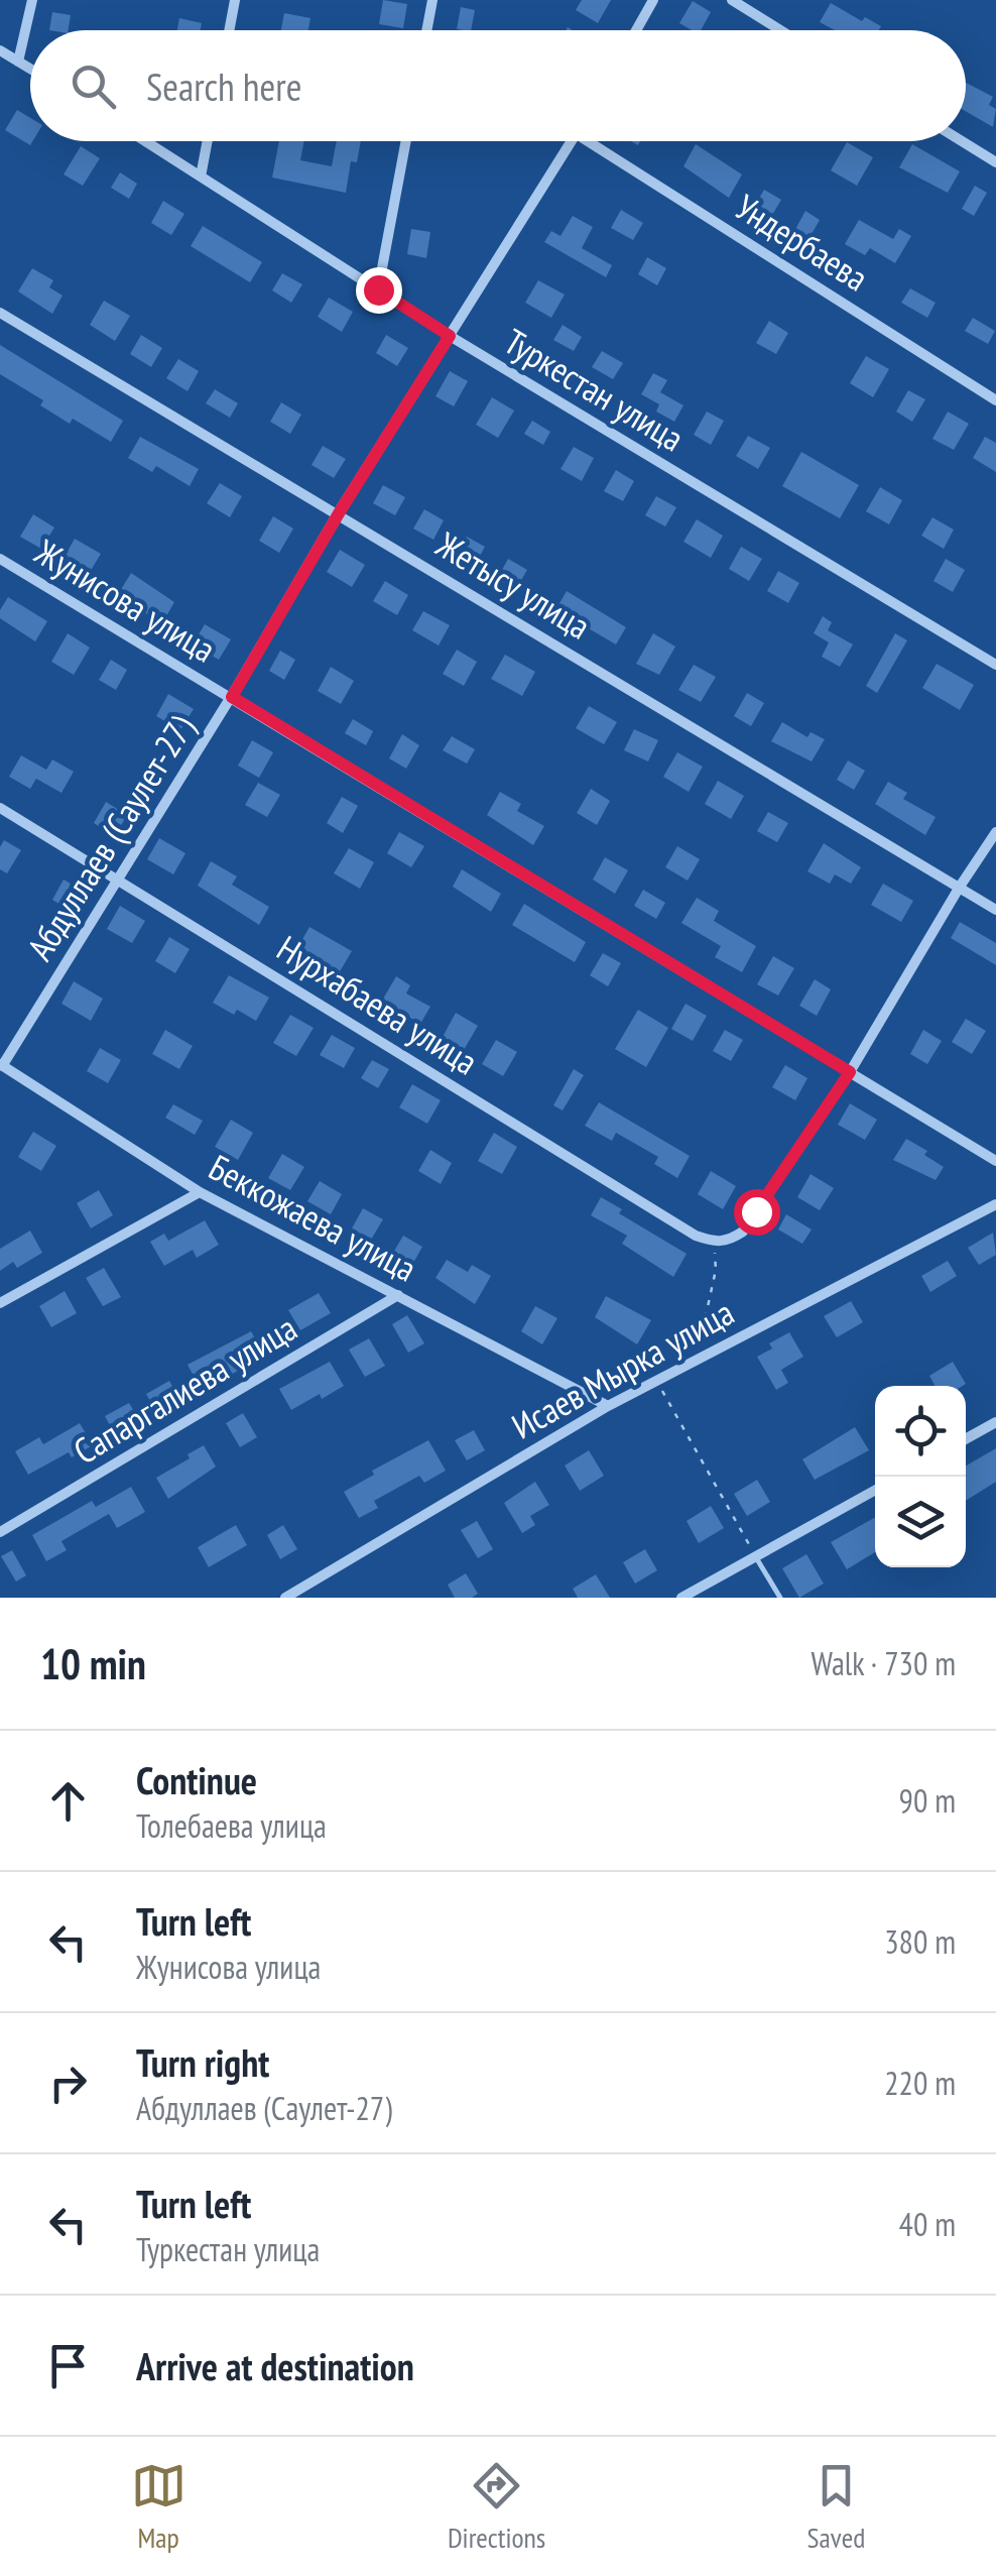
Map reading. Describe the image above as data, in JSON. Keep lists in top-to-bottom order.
{
  "streets": {
    "street": [
      "Ундербаева",
      "Туркестан улица",
      "Жетысу улица",
      "Жунисова улица",
      "Абдуллаев (Саулет-27)",
      "Нурхабаева улица",
      "Беккожаева улица",
      "Исаев Мырка улица",
      "Сапаргалиева улица"
    ]
  },
  "crossings": [
    ["Туркестан улица", "Абдуллаев (Саулет-27)"],
    ["Жетысу улица", "Абдуллаев (Саулет-27)"],
    ["Жунисова улица", "Абдуллаев (Саулет-27)"],
    ["Абдуллаев (Саулет-27)", "Нурхабаева улица"],
    ["Абдуллаев (Саулет-27)", "Беккожаева улица"],
    ["Беккожаева улица", "Исаев Мырка улица"],
    ["Беккожаева улица", "Сапаргалиева улица"]
  ],
  "page": {
    "search": "Search here",
    "heading": ["10 min", "Walk · 730 m"],
    "list": [
      ["Continue", "Толебаева улица", "90 m"],
      ["Turn left", "Жунисова улица", "380 m"],
      ["Turn right", "Абдуллаев (Саулет-27)", "220 m"],
      ["Turn left", "Туркестан улица", "40 m"],
      "Arrive at destination"
    ],
    "nav": ["Map", "Directions", "Saved"]
  }
}
